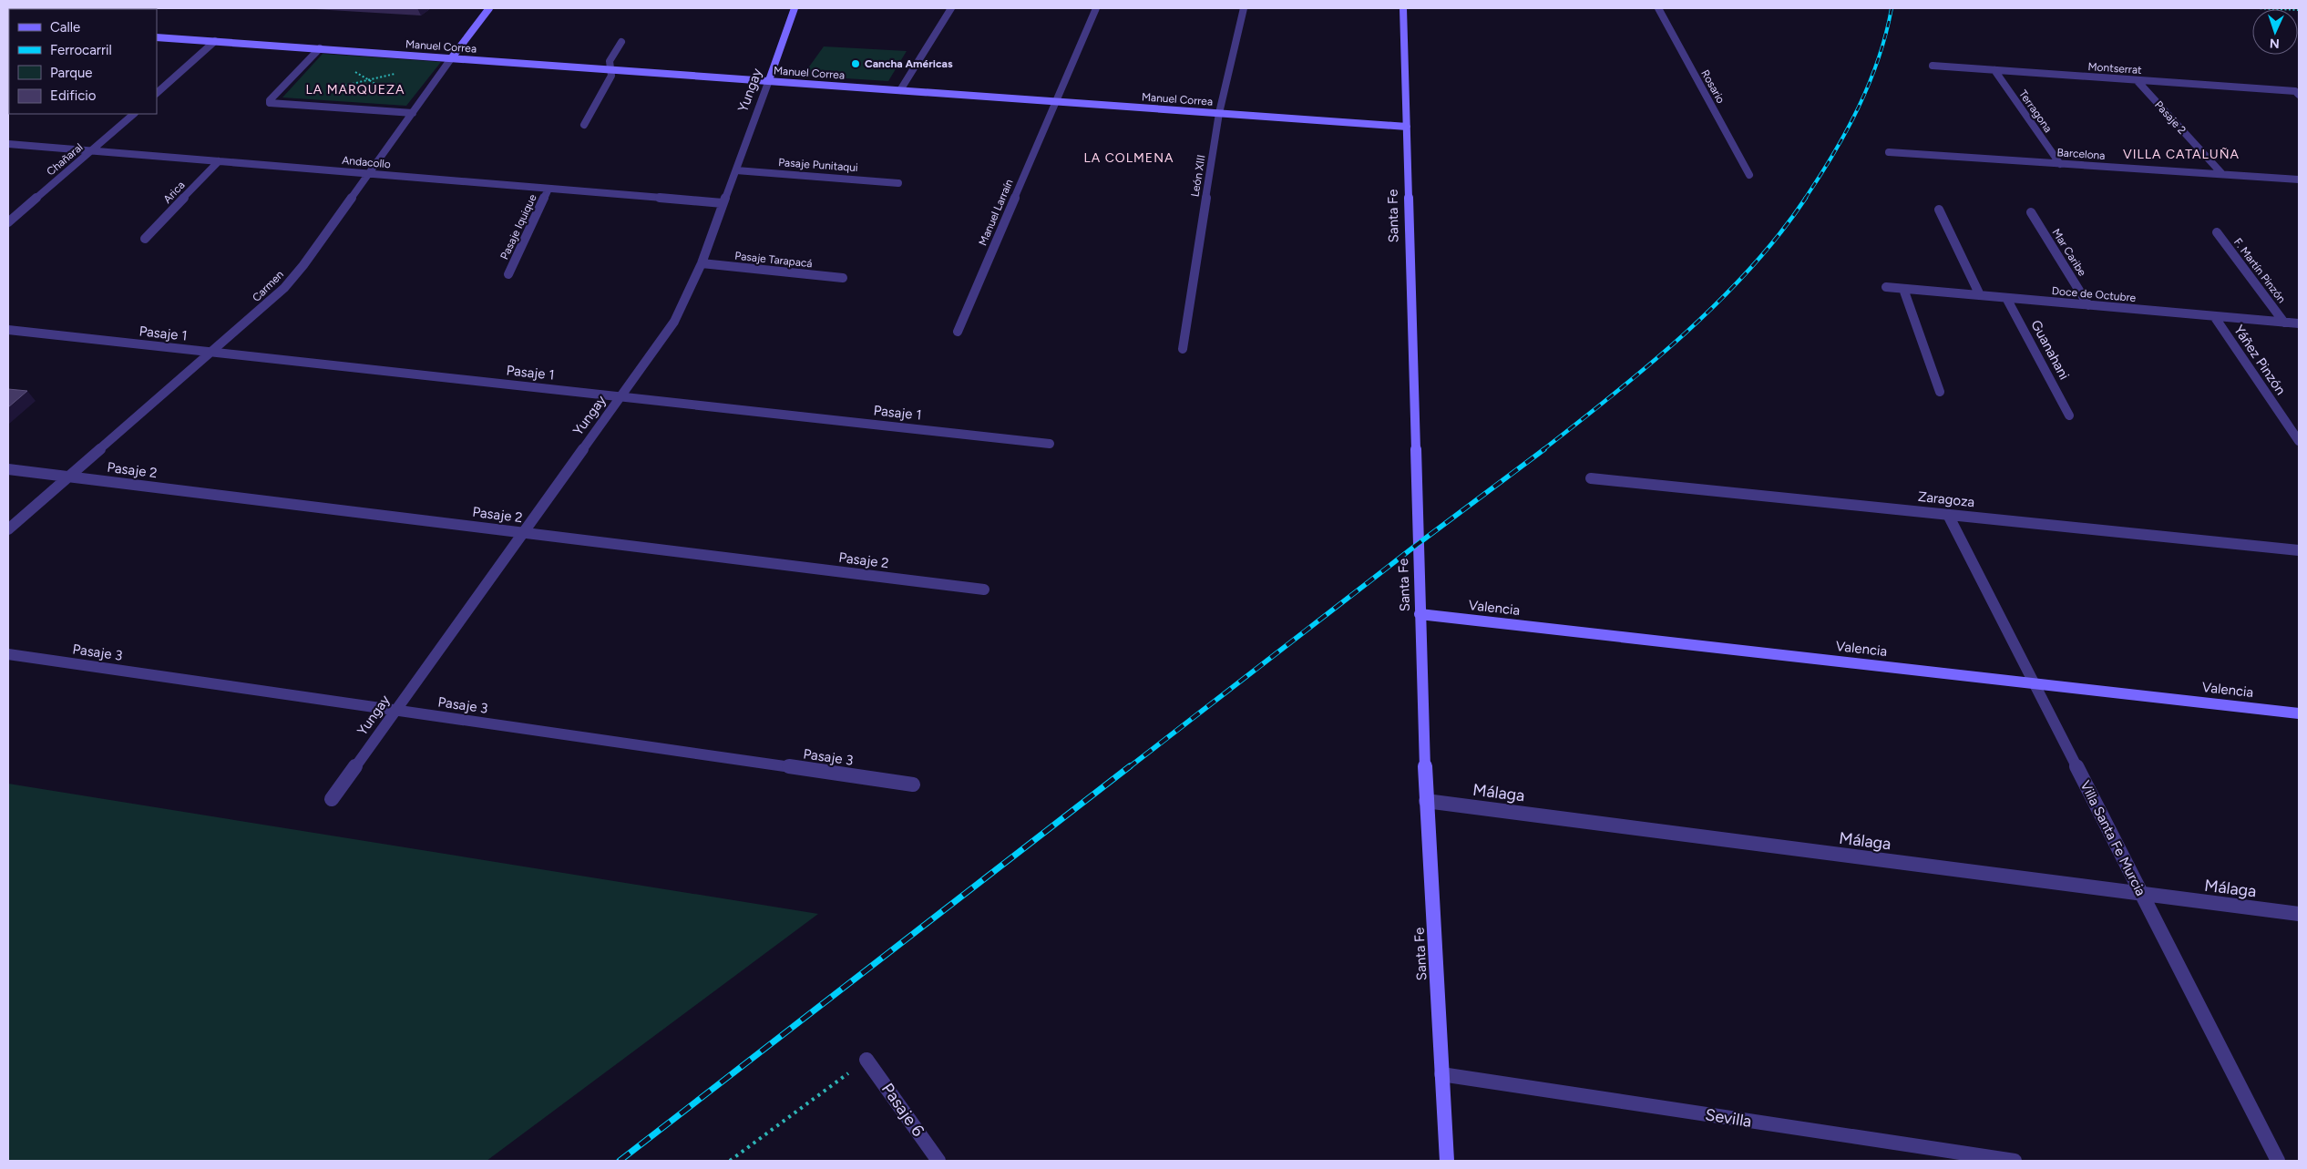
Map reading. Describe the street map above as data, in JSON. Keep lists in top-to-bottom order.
{
  "streets": {
    "street": [
      "Manuel Correa",
      "Montserrat",
      "Rosario",
      "Yungay",
      "Terragona",
      "Pasaje 2",
      "Barcelona",
      "Chañaral",
      "Andacollo",
      "Pasaje Punitaqui",
      "León XIII",
      "Arica",
      "Manuel Larraín",
      "Santa Fe",
      "Pasaje Iquique",
      "Mar Caribe",
      "Pasaje Tarapacá",
      "F. Martín Pinzón",
      "Carmen",
      "Doce de Octubre",
      "Pasaje 1",
      "Guanahani",
      "Yáñez Pinzón",
      "Zaragoza",
      "Valencia",
      "Pasaje 3",
      "Málaga",
      "Villa Santa Fe Murcia",
      "Pasaje 6",
      "Sevilla"
    ]
  },
  "crossings": [
    ["Manuel Correa", "Yungay"],
    ["Manuel Correa", "León XIII"],
    ["Manuel Correa", "Manuel Larraín"],
    ["Manuel Correa", "Santa Fe"],
    ["Manuel Correa", "Carmen"],
    ["Montserrat", "Terragona"],
    ["Montserrat", "Pasaje 2"],
    ["Yungay", "Pasaje 2"],
    ["Yungay", "Andacollo"],
    ["Yungay", "Pasaje Punitaqui"],
    ["Yungay", "Pasaje Tarapacá"],
    ["Yungay", "Pasaje 1"],
    ["Yungay", "Pasaje 3"],
    ["Terragona", "Barcelona"],
    ["Pasaje 2", "Barcelona"],
    ["Pasaje 2", "Carmen"],
    ["Chañaral", "Andacollo"],
    ["Andacollo", "Arica"],
    ["Andacollo", "Pasaje Iquique"],
    ["Andacollo", "Carmen"],
    ["Santa Fe", "Valencia"],
    ["Santa Fe", "Málaga"],
    ["Santa Fe", "Sevilla"],
    ["Mar Caribe", "Doce de Octubre"],
    ["F. Martín Pinzón", "Doce de Octubre"],
    ["Carmen", "Pasaje 1"],
    ["Doce de Octubre", "Guanahani"],
    ["Doce de Octubre", "Yáñez Pinzón"],
    ["Zaragoza", "Villa Santa Fe Murcia"],
    ["Valencia", "Villa Santa Fe Murcia"],
    ["Málaga", "Villa Santa Fe Murcia"]
  ],
  "districts": ["LA MARQUEZA", "VILLA CATALUÑA", "LA COLMENA"],
  "places": ["Cancha Américas"],
  "legend": [
    "Calle",
    "Ferrocarril",
    "Parque",
    "Edificio"
  ],
  "north": "bottom"
}
